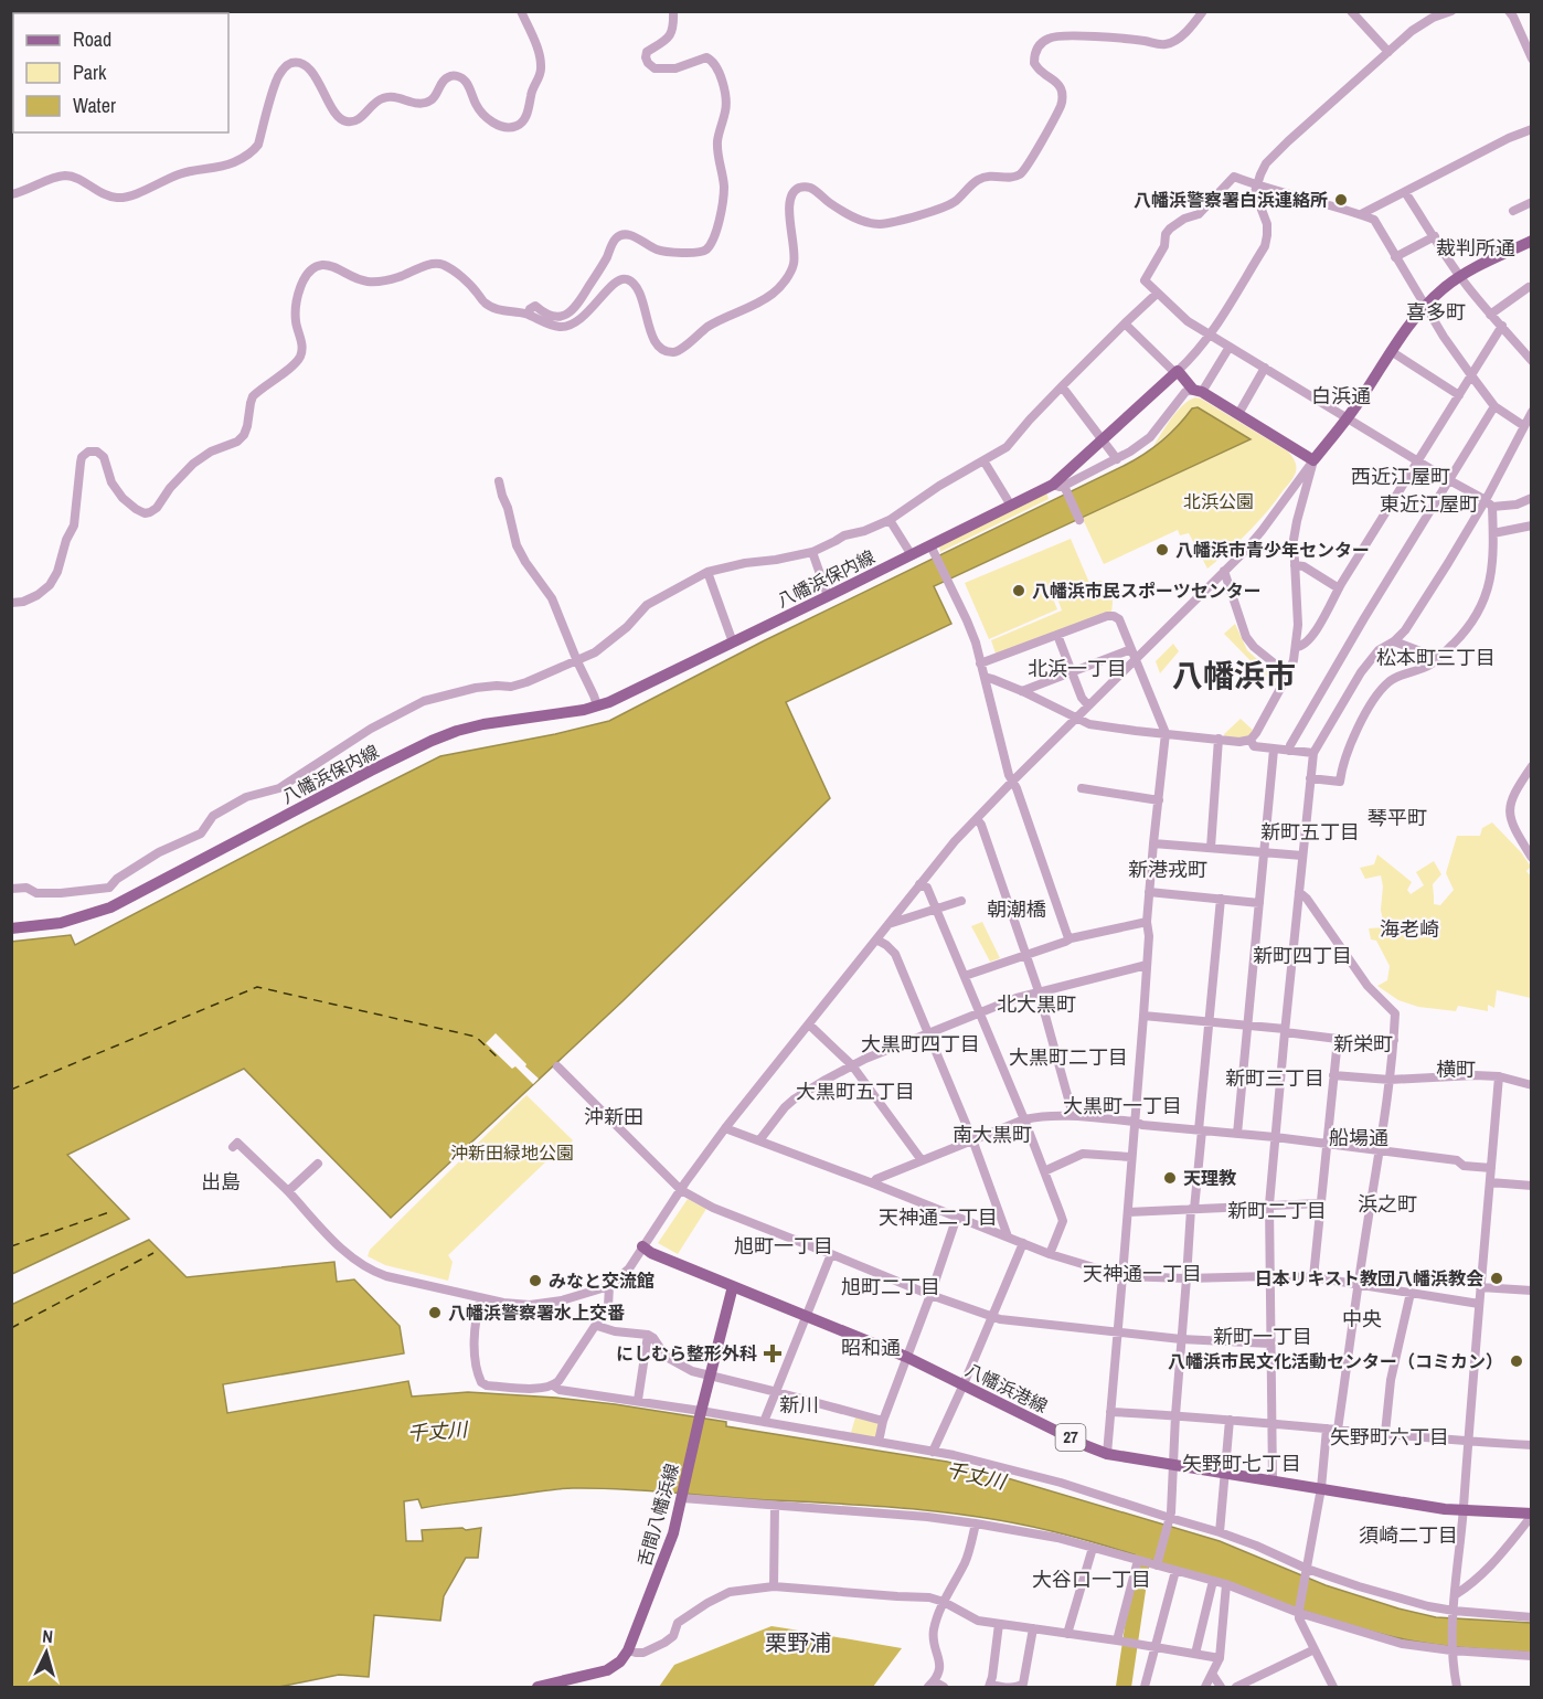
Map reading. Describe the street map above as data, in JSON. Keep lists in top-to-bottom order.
{
  "streets": {
    "main road": [
      "八幡浜保内線",
      "八幡浜港線",
      "27",
      "舌間八幡浜線"
    ]
  },
  "crossings": [
    ["八幡浜港線", "舌間八幡浜線"]
  ],
  "districts": [
    "裁判所通",
    "喜多町",
    "白浜通",
    "西近江屋町",
    "東近江屋町",
    "松本町三丁目",
    "北浜一丁目",
    "八幡浜市",
    "琴平町",
    "新町五丁目",
    "新港戎町",
    "朝潮橋",
    "海老崎",
    "新町四丁目",
    "北大黒町",
    "大黒町四丁目",
    "新栄町",
    "大黒町二丁目",
    "横町",
    "新町三丁目",
    "大黒町五丁目",
    "大黒町一丁目",
    "沖新田",
    "南大黒町",
    "船場通",
    "出島",
    "浜之町",
    "新町二丁目",
    "天神通二丁目",
    "旭町一丁目",
    "天神通一丁目",
    "旭町二丁目",
    "中央",
    "新町一丁目",
    "昭和通",
    "新川",
    "矢野町六丁目",
    "矢野町七丁目",
    "須崎二丁目",
    "大谷口一丁目",
    "栗野浦"
  ],
  "water": ["千丈川"],
  "parks": ["北浜公園", "沖新田緑地公園"],
  "places": {
    "other": [
      "八幡浜警察署白浜連絡所",
      "八幡浜市青少年センター",
      "八幡浜市民スポーツセンター",
      "天理教",
      "日本リキスト教団八幡浜教会",
      "みなと交流館",
      "八幡浜警察署水上交番",
      "八幡浜市民文化活動センター（コミカン）"
    ],
    "health": ["にしむら整形外科"]
  },
  "legend": ["Road", "Park", "Water"],
  "north": "top"
}
